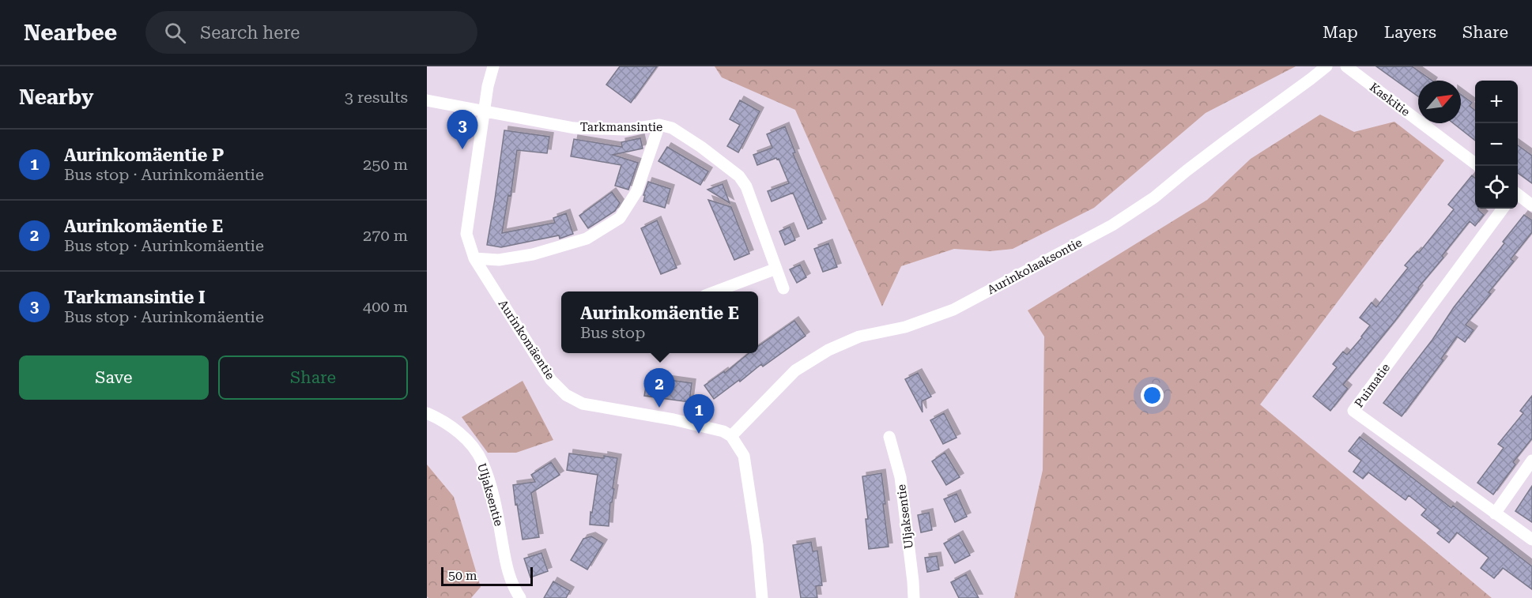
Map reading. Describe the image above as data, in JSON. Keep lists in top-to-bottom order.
{
  "streets": {
    "street": [
      "Kaskitie",
      "Tarkmansintie",
      "Aurinkolaaksontie",
      "Aurinkomäentie",
      "Puimatie",
      "Uljaksentie"
    ]
  },
  "crossings": [
    ["Tarkmansintie", "Aurinkomäentie"],
    ["Aurinkolaaksontie", "Aurinkomäentie"]
  ],
  "scale_bar": "50 m",
  "north": "top right",
  "page": {
    "header": "Nearbee",
    "search": "Search here",
    "nav": ["Map", "Layers", "Share"],
    "heading": ["Nearby", "3 results"],
    "map_buttons": ["+", "−"],
    "pins": ["3", "2", "1"],
    "list": [
      {
        "mark": "1",
        "name": "Aurinkomäentie P",
        "note": "Bus stop · Aurinkomäentie",
        "value": "250 m"
      },
      {
        "mark": "2",
        "name": "Aurinkomäentie E",
        "note": "Bus stop · Aurinkomäentie",
        "value": "270 m"
      },
      {
        "mark": "3",
        "name": "Tarkmansintie I",
        "note": "Bus stop · Aurinkomäentie",
        "value": "400 m"
      }
    ],
    "popup": ["Aurinkomäentie E", "Bus stop"],
    "buttons": ["Save", "Share"],
    "scale": "50 m"
  }
}
